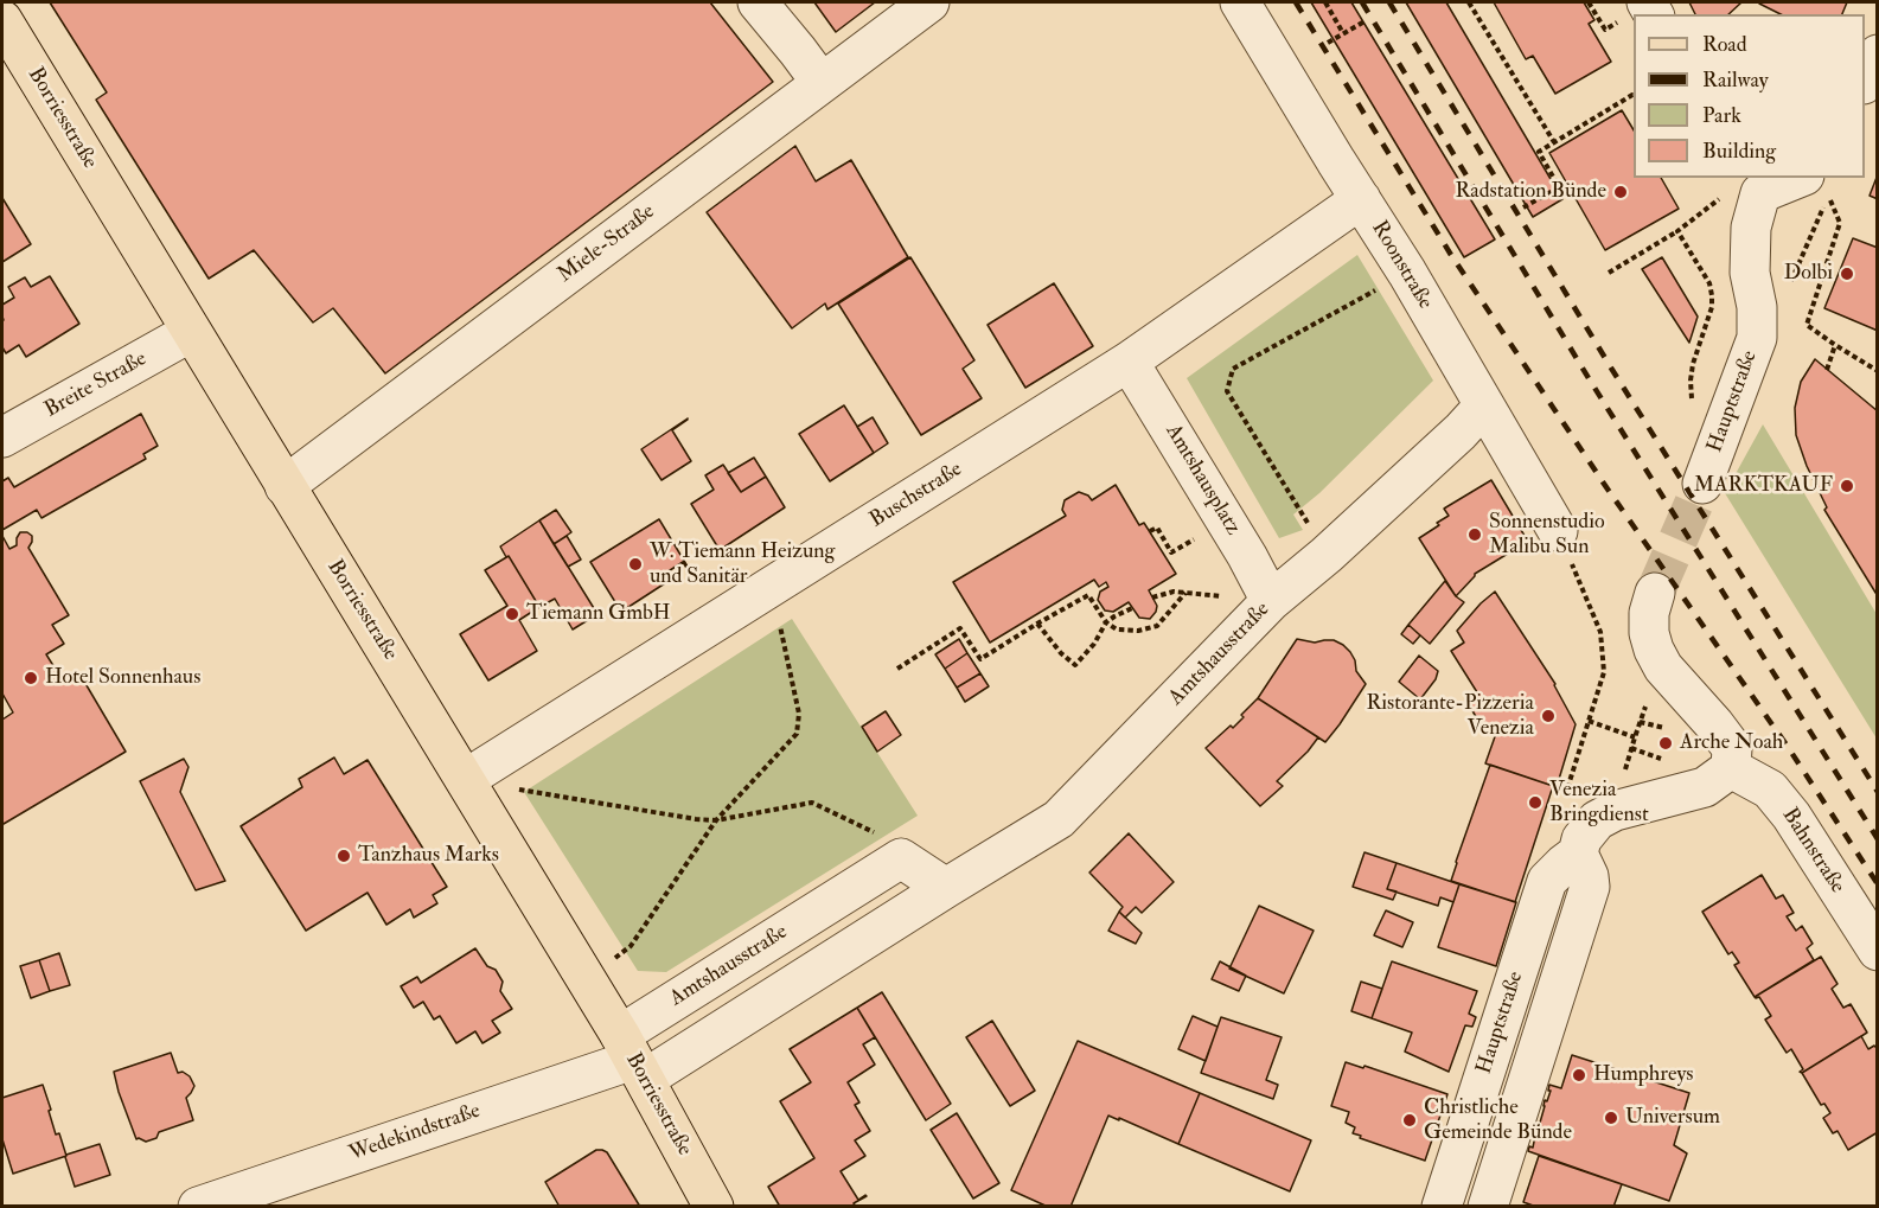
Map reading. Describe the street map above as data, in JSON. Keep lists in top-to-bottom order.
{
  "streets": {
    "main road": ["Borriesstraße"],
    "street": [
      "Miele-Straße",
      "Roonstraße",
      "Breite Straße",
      "Hauptstraße",
      "Amtshausplatz",
      "Buschstraße",
      "Amtshausstraße",
      "Bahnstraße",
      "Wedekindstraße"
    ]
  },
  "crossings": [
    ["Borriesstraße", "Miele-Straße"],
    ["Borriesstraße", "Breite Straße"],
    ["Borriesstraße", "Buschstraße"],
    ["Borriesstraße", "Amtshausstraße"],
    ["Borriesstraße", "Wedekindstraße"],
    ["Roonstraße", "Buschstraße"],
    ["Roonstraße", "Amtshausstraße"],
    ["Hauptstraße", "Bahnstraße"],
    ["Amtshausplatz", "Buschstraße"],
    ["Amtshausplatz", "Amtshausstraße"],
    ["Amtshausstraße", "Wedekindstraße"]
  ],
  "places": [
    "Radstation Bünde",
    "Dolbi",
    "MARKTKAUF",
    "Sonnenstudio Malibu Sun",
    "W. Tiemann Heizung und Sanitär",
    "Tiemann GmbH",
    "Hotel Sonnenhaus",
    "Ristorante-Pizzeria Venezia",
    "Arche Noah",
    "Venezia Bringdienst",
    "Tanzhaus Marks",
    "Humphreys",
    "Universum",
    "Christliche Gemeinde Bünde"
  ],
  "legend": [
    "Road",
    "Railway",
    "Park",
    "Building"
  ]
}
